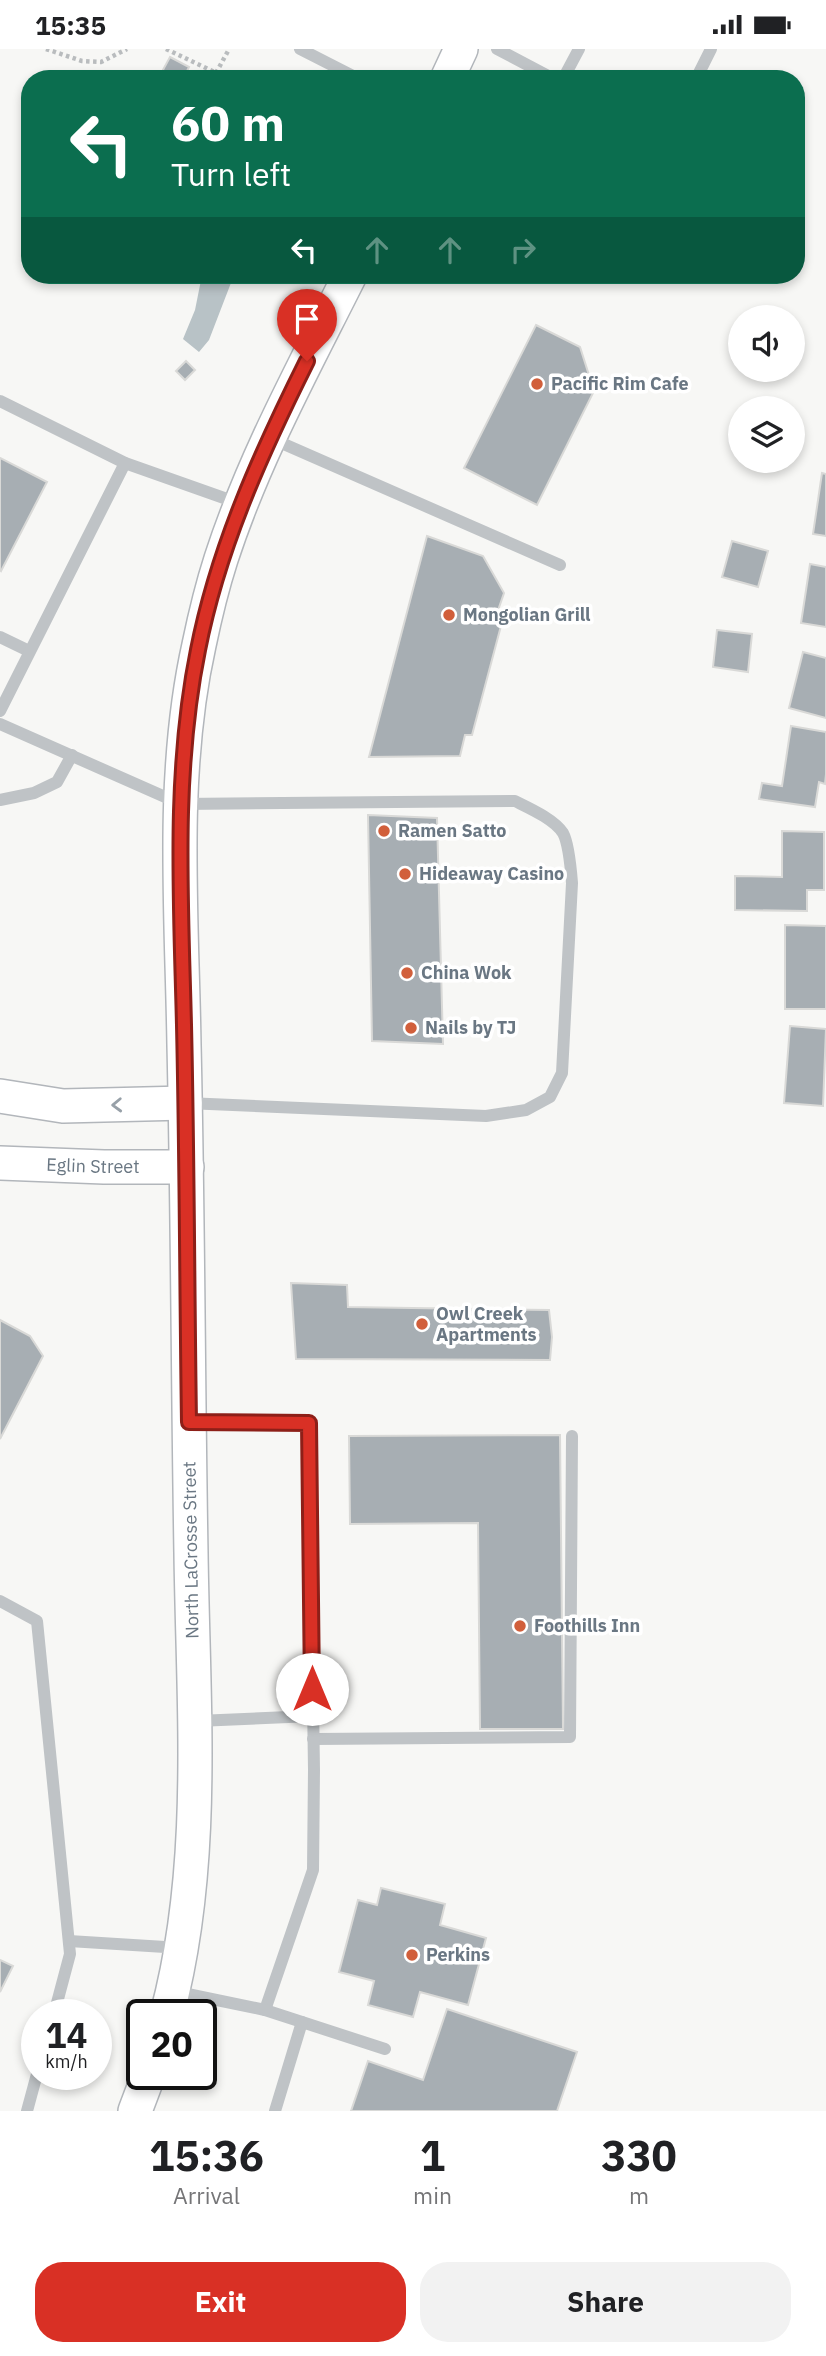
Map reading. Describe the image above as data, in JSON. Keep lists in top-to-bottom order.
{
  "streets": {
    "main road": ["Eglin Street", "North LaCrosse Street"]
  },
  "crossings": [
    ["Eglin Street", "North LaCrosse Street"]
  ],
  "places": [
    "Pacific Rim Cafe",
    "Mongolian Grill",
    "Ramen Satto",
    "Hideaway Casino",
    "China Wok",
    "Nails by TJ",
    "Owl Creek Apartments",
    "Foothills Inn",
    "Perkins"
  ],
  "page": {
    "status": "15:35",
    "turn": ["60 m", "Turn left"],
    "speed": "14 km/h",
    "limit": "20",
    "eta": [
      "15:36",
      "Arrival",
      "1",
      "min",
      "330",
      "m"
    ],
    "buttons": ["Exit", "Share"]
  }
}
